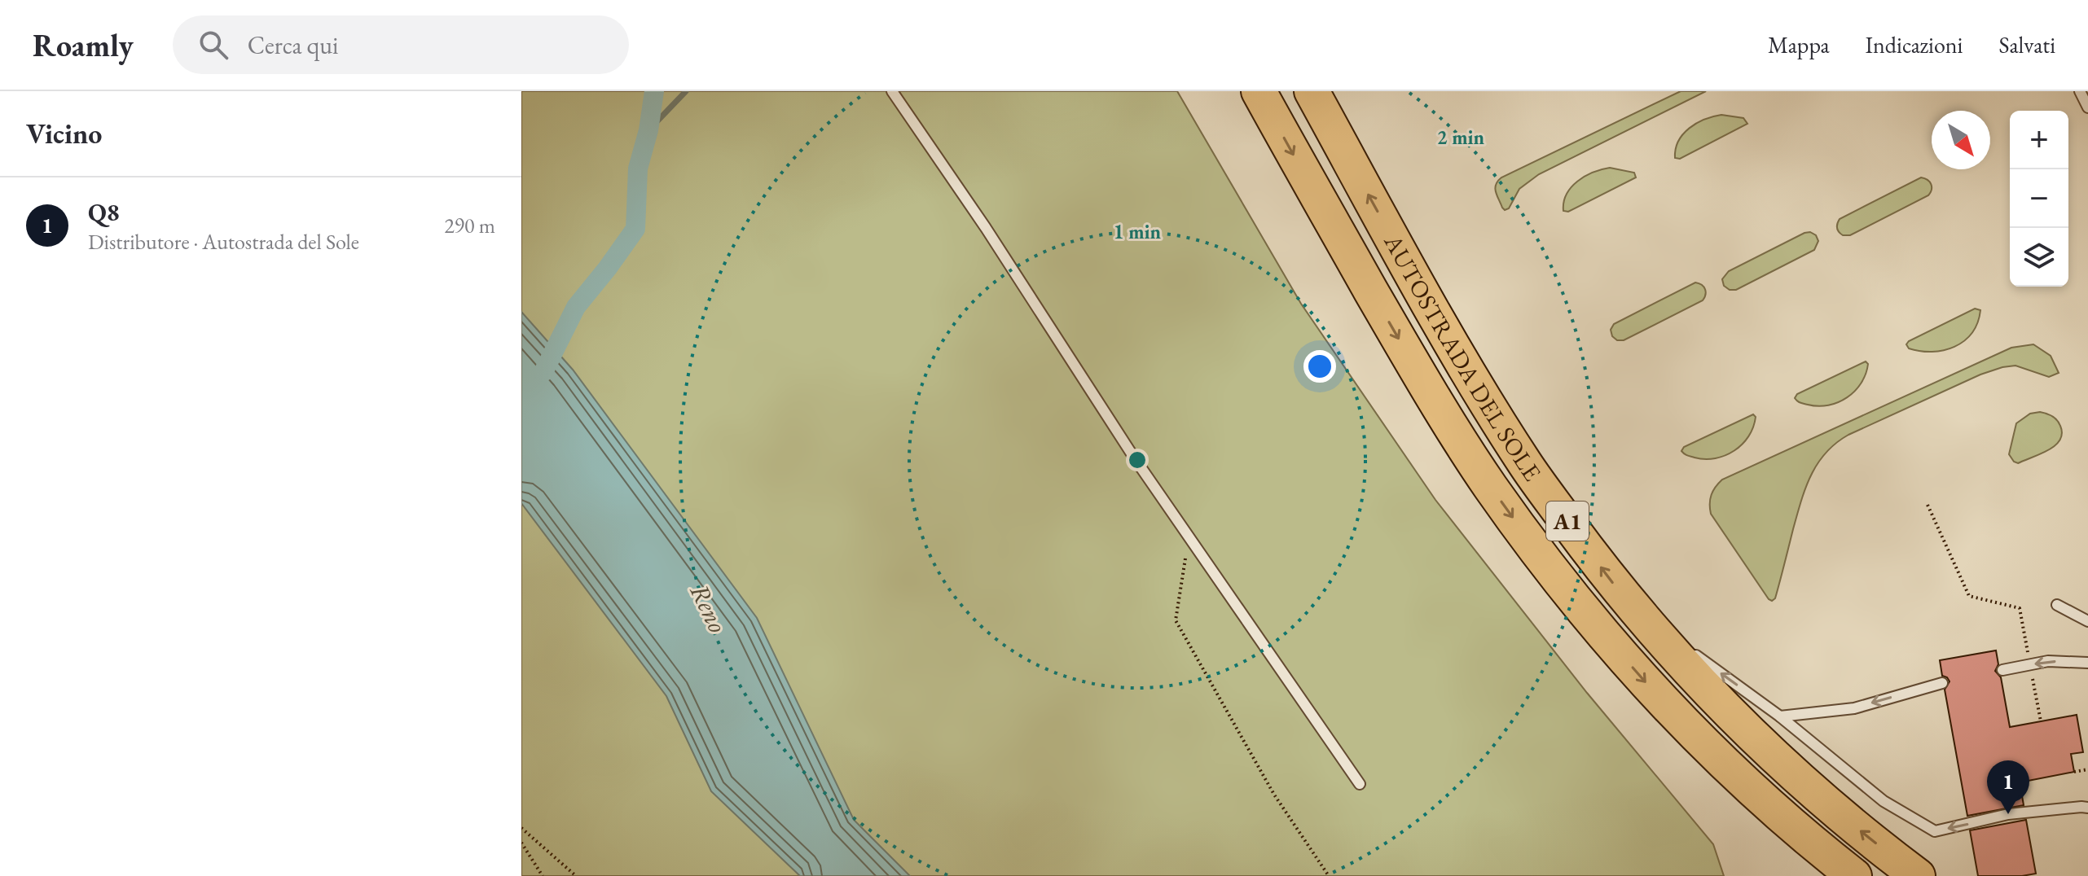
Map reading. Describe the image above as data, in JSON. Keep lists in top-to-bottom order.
{
  "streets": {
    "highway": ["AUTOSTRADA DEL SOLE", "A1"]
  },
  "water": ["Reno"],
  "north": "bottom right",
  "page": {
    "header": "Roamly",
    "search": "Cerca qui",
    "nav": ["Mappa", "Indicazioni", "Salvati"],
    "heading": "Vicino",
    "map_buttons": ["+", "−"],
    "list": [
      {
        "mark": "1",
        "name": "Q8",
        "note": "Distributore · Autostrada del Sole",
        "value": "290 m"
      }
    ],
    "pins": "1"
  },
  "rings": ["2 min", "1 min"]
}
